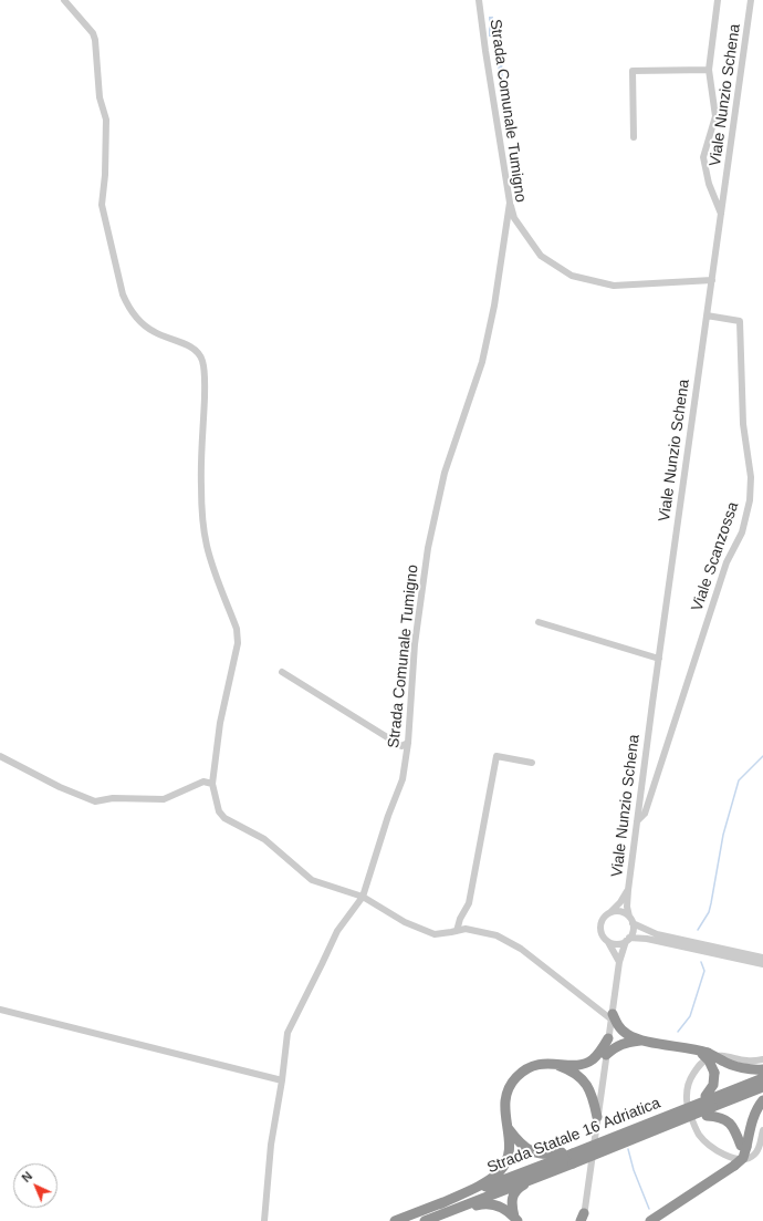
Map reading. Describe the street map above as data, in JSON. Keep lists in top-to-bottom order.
{
  "streets": {
    "highway": ["Strada Statale 16 Adriatica"],
    "street": ["Viale Nunzio Schena", "Strada Comunale Tumigno", "Viale Scanzossa"]
  },
  "crossings": [
    ["Viale Nunzio Schena", "Viale Scanzossa"]
  ],
  "north": "top left"
}
